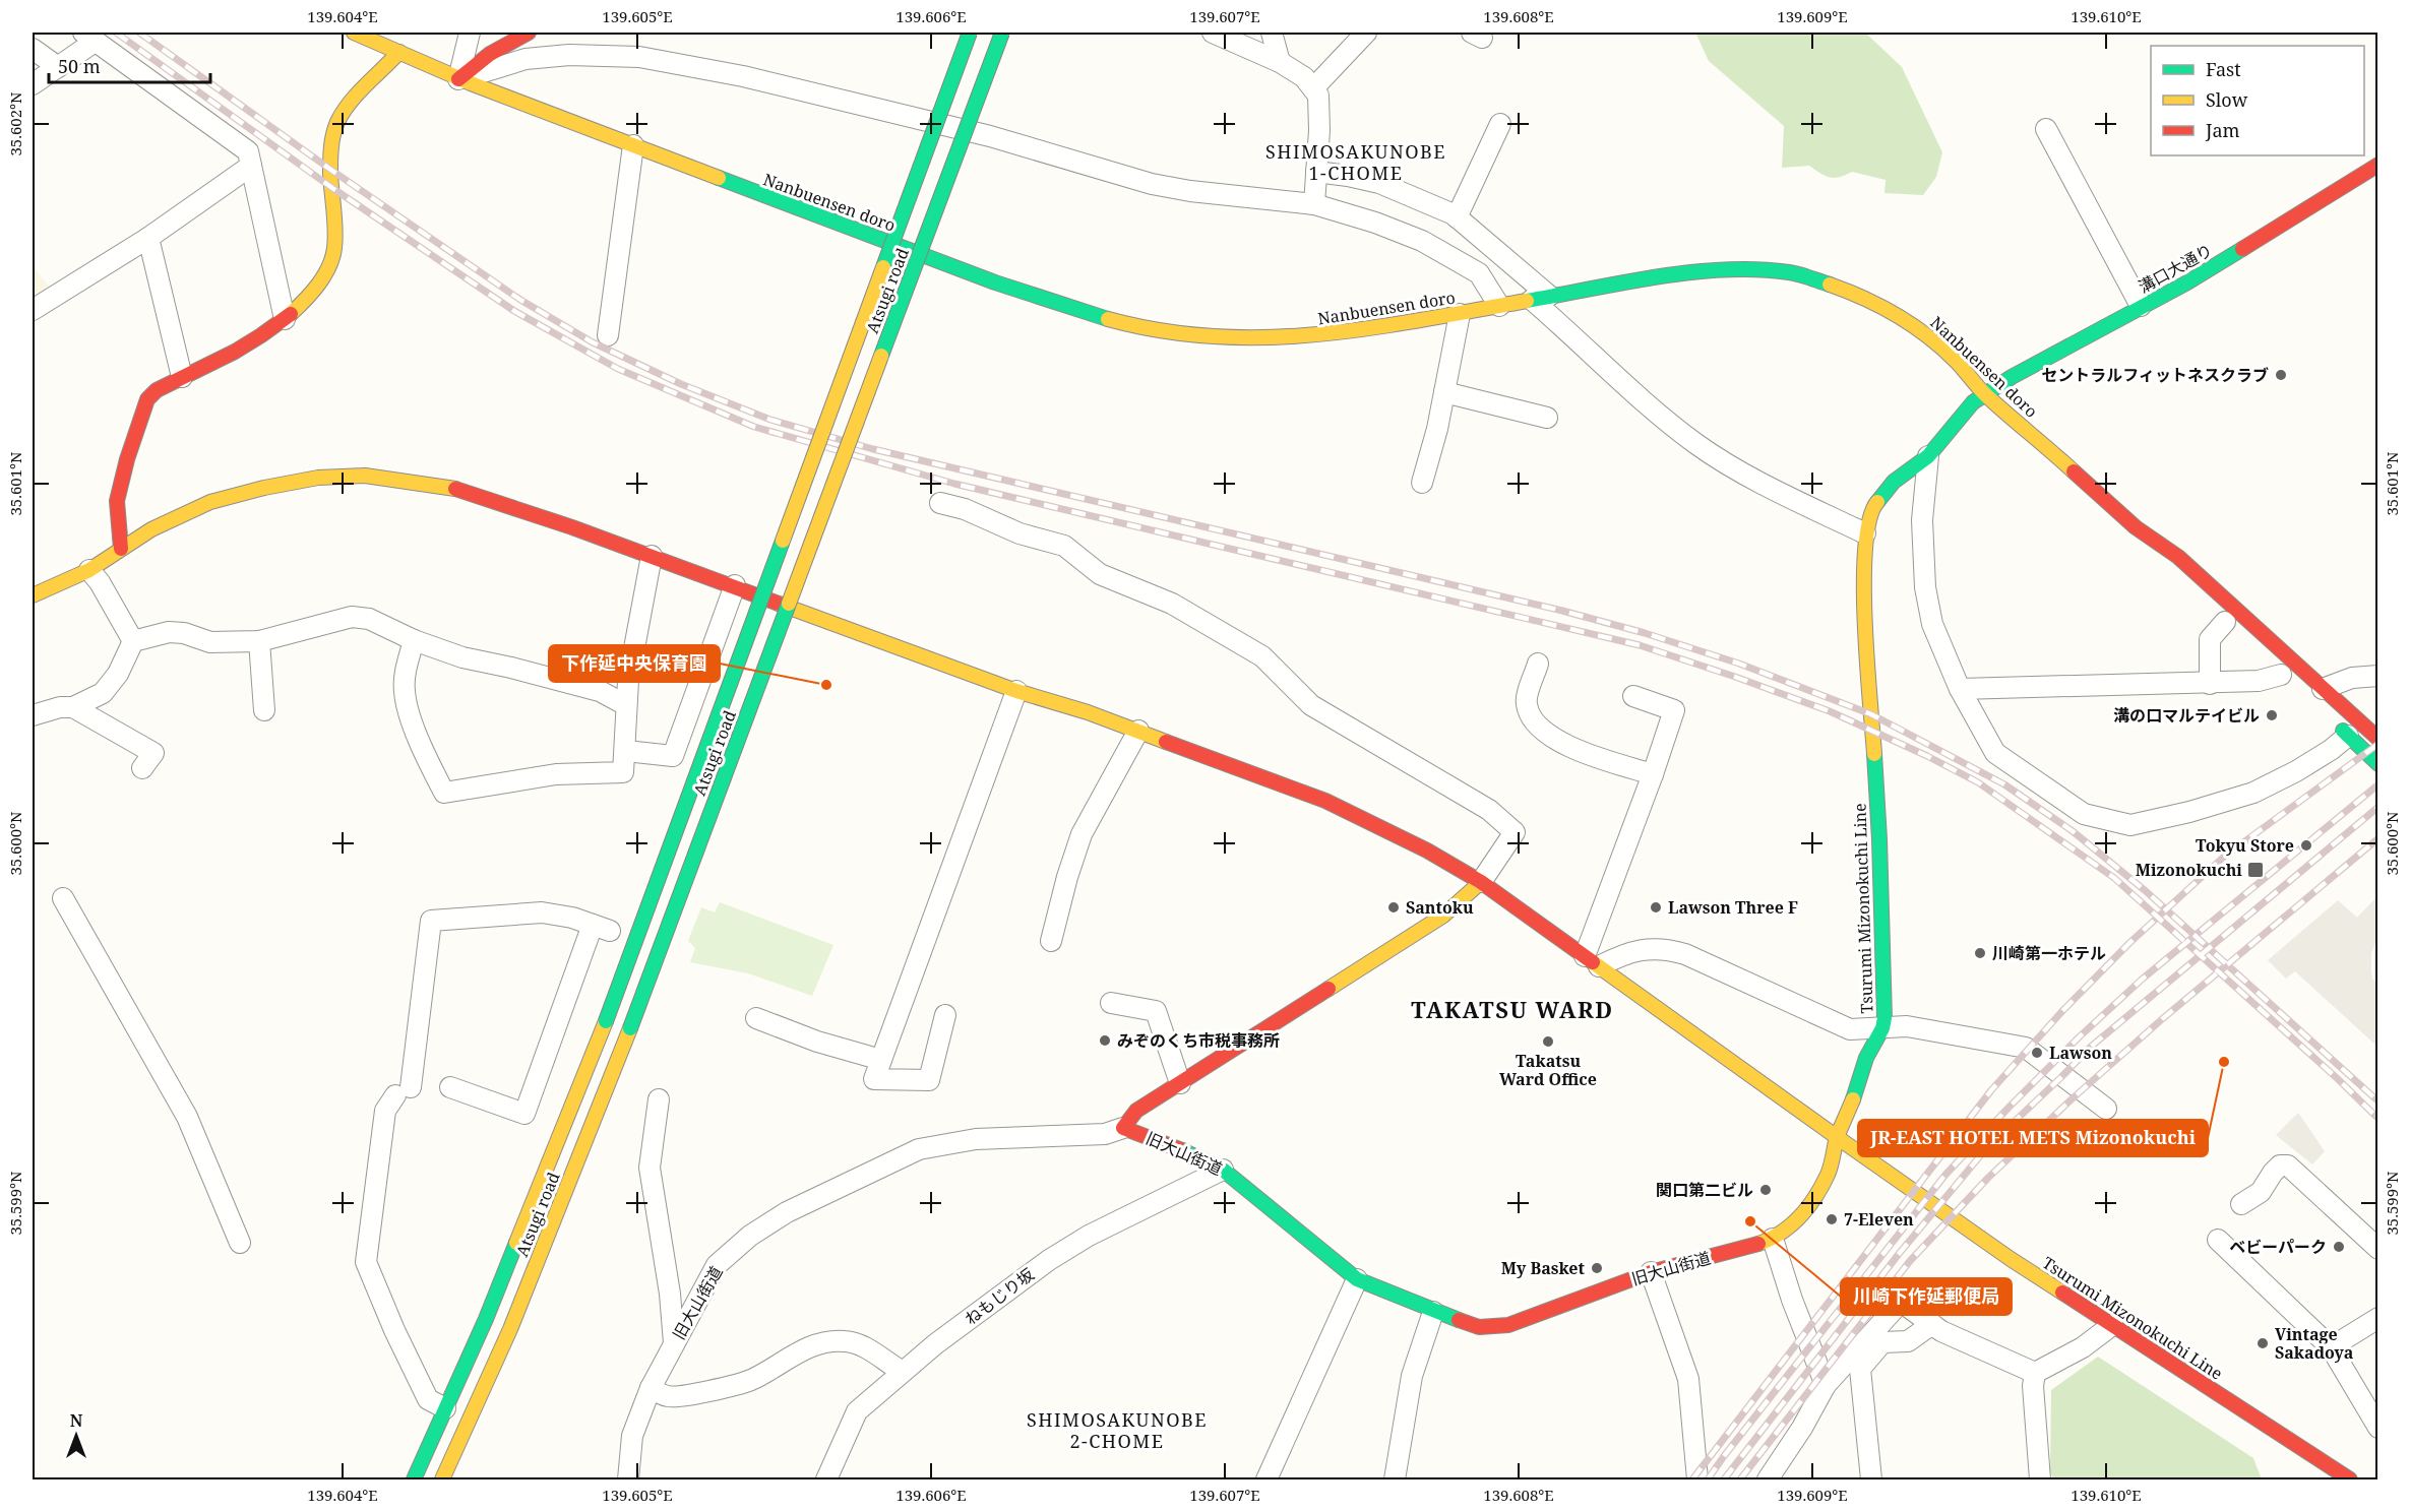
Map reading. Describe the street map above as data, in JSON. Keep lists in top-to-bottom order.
{
  "streets": {
    "main road": [
      "Nanbuensen doro",
      "溝口大通り",
      "Atsugi road",
      "Tsurumi Mizonokuchi Line",
      "旧大山街道"
    ],
    "street": ["ねもじり坂"]
  },
  "crossings": [
    ["Nanbuensen doro", "溝口大通り"],
    ["Nanbuensen doro", "Tsurumi Mizonokuchi Line"],
    ["溝口大通り", "Tsurumi Mizonokuchi Line"],
    ["Tsurumi Mizonokuchi Line", "旧大山街道"],
    ["旧大山街道", "ねもじり坂"]
  ],
  "districts": ["SHIMOSAKUNOBE 1-CHOME", "TAKATSU WARD", "SHIMOSAKUNOBE 2-CHOME"],
  "places": {
    "other": [
      "セントラルフィットネスクラブ",
      "下作延中央保育園",
      "溝の口マルテイビル",
      "Tokyu Store",
      "Santoku",
      "Lawson Three F",
      "川崎第一ホテル",
      "みぞのくち市税事務所",
      "Takatsu Ward Office",
      "Lawson",
      "JR-EAST HOTEL METS Mizonokuchi",
      "関口第二ビル",
      "7-Eleven",
      "川崎下作延郵便局",
      "ベビーパーク",
      "My Basket",
      "Vintage Sakadoya"
    ],
    "transit": ["Mizonokuchi"]
  },
  "legend": ["Fast", "Slow", "Jam"],
  "scale_bar": "50 m",
  "north": "top",
  "coordinates": [
    "139.604°E",
    "139.605°E",
    "139.606°E",
    "139.607°E",
    "139.608°E",
    "139.609°E",
    "139.610°E",
    "35.602°N",
    "35.601°N",
    "35.600°N",
    "35.599°N"
  ]
}
